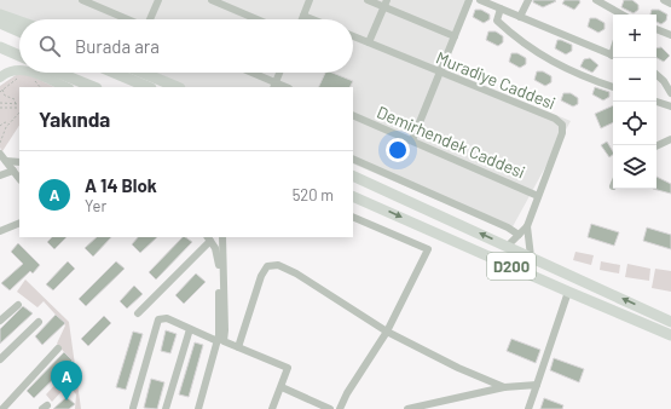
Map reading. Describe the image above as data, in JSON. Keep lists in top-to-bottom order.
{
  "streets": {
    "highway": ["D200"],
    "street": ["Muradiye Caddesi", "Demirhendek Caddesi"]
  },
  "crossings": [
    ["Muradiye Caddesi", "Demirhendek Caddesi"]
  ],
  "page": {
    "map_buttons": ["+", "−"],
    "search": "Burada ara",
    "heading": "Yakında",
    "list": [
      {
        "mark": "A",
        "name": "A 14 Blok",
        "note": "Yer",
        "value": "520 m"
      }
    ],
    "pins": "A"
  }
}
